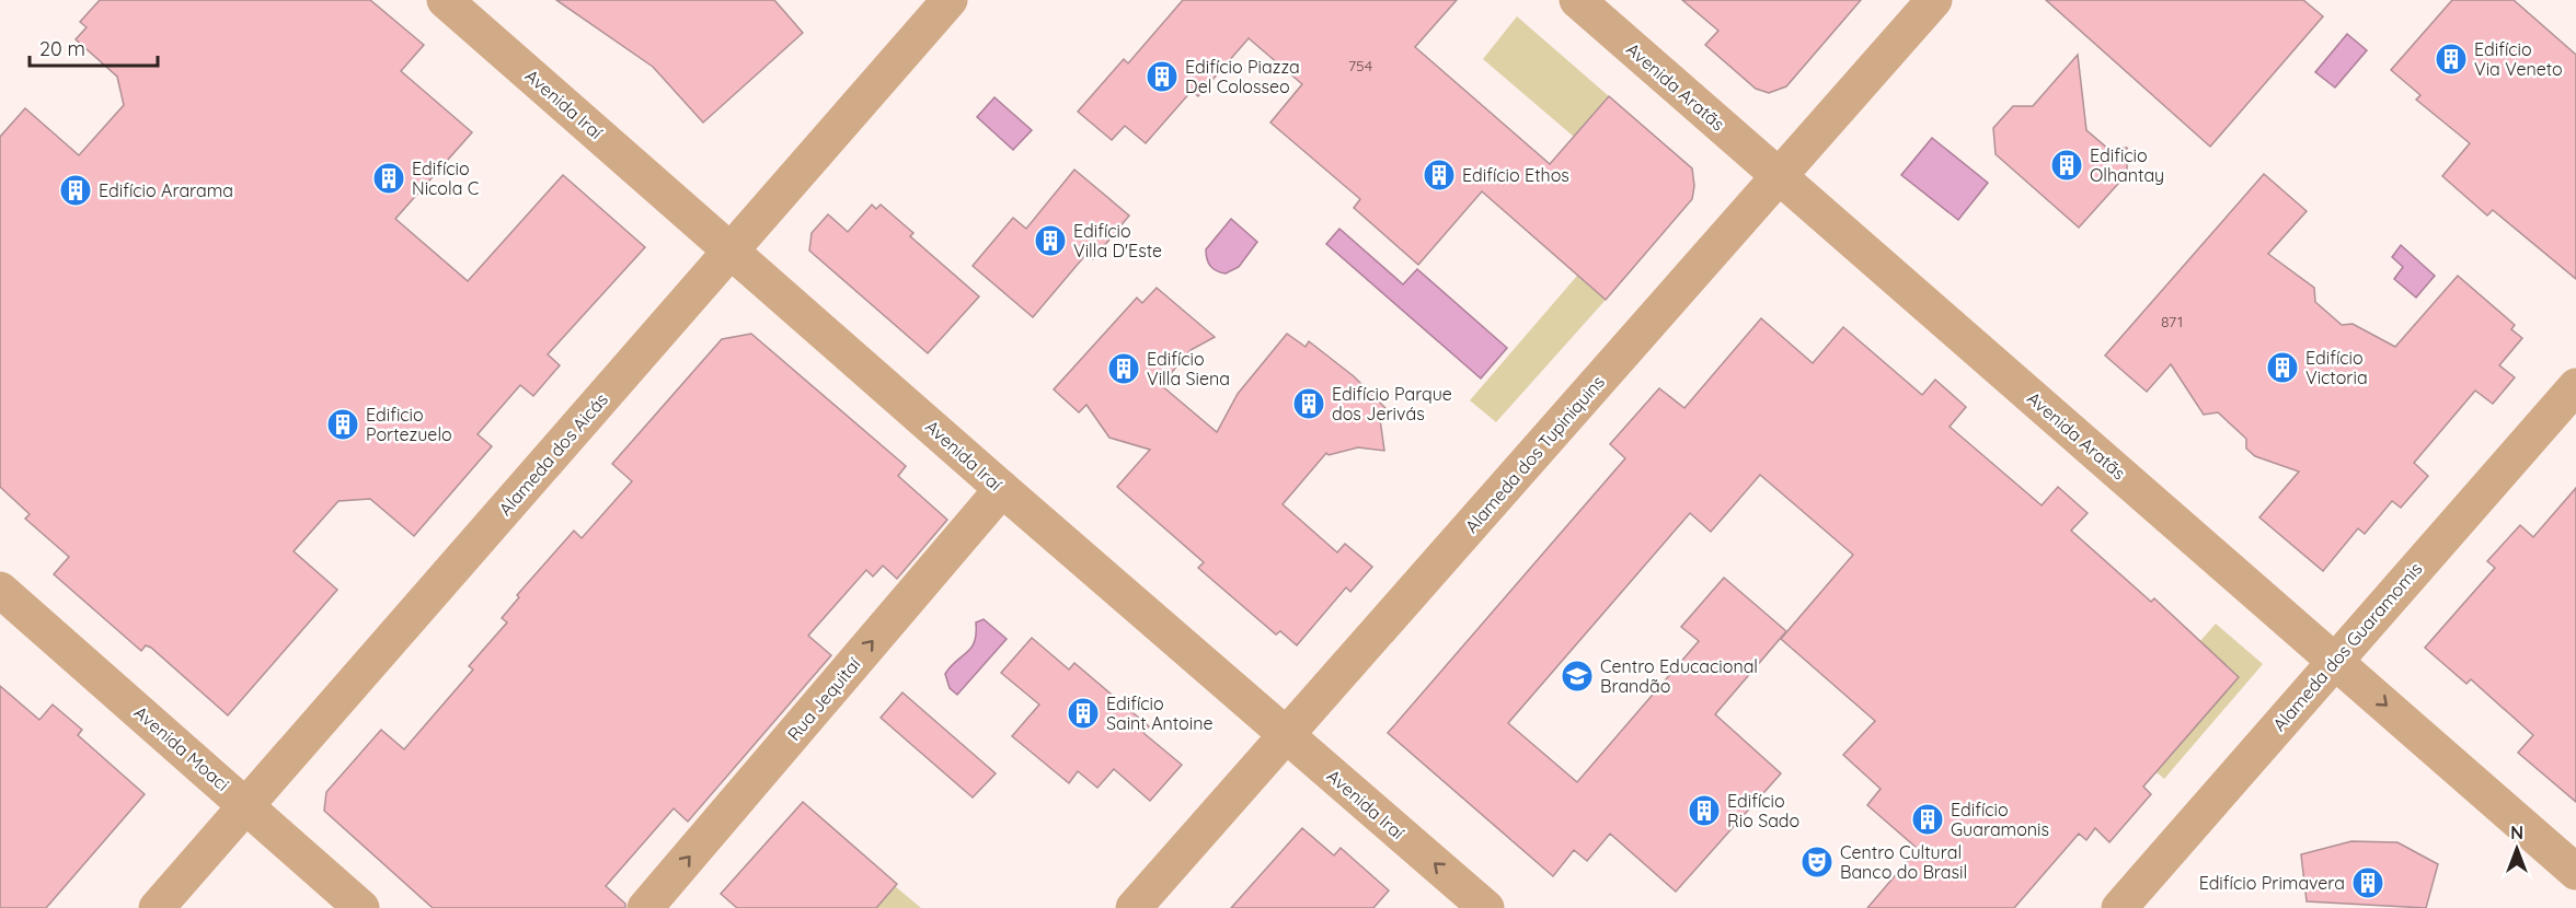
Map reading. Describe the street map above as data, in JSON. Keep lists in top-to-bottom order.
{
  "streets": {
    "street": [
      "Avenida Aratãs",
      "Avenida Iraí",
      "Alameda dos Aicás",
      "Alameda dos Tupiniquins",
      "Alameda dos Guaramomis",
      "Rua Jequitaí",
      "Avenida Moaci"
    ]
  },
  "crossings": [
    ["Avenida Aratãs", "Alameda dos Tupiniquins"],
    ["Avenida Aratãs", "Alameda dos Guaramomis"],
    ["Avenida Iraí", "Alameda dos Aicás"],
    ["Avenida Iraí", "Alameda dos Tupiniquins"],
    ["Avenida Iraí", "Rua Jequitaí"],
    ["Alameda dos Aicás", "Avenida Moaci"]
  ],
  "one_way": ["Rua Jequitaí"],
  "places": {
    "building": [
      "Edifício Via Veneto",
      "Edifício Piazza Del Colosseo",
      "Edificio Olhantay",
      "Edifício Ethos",
      "Edifício Nicola C",
      "Edifício Ararama",
      "Edifício Villa D'Este",
      "Edifício Victoria",
      "Edifício Villa Siena",
      "Edifício Parque dos Jerivás",
      "Edificio Portezuelo",
      "Edifício Saint Antoine",
      "Edifício Rio Sado",
      "Edifício Guaramonis",
      "Edifício Primavera"
    ],
    "school or university": ["Centro Educacional Brandão"],
    "theatre": ["Centro Cultural Banco do Brasil"]
  },
  "house_numbers": ["754", "871"],
  "scale_bar": "20 m",
  "north": "top"
}
